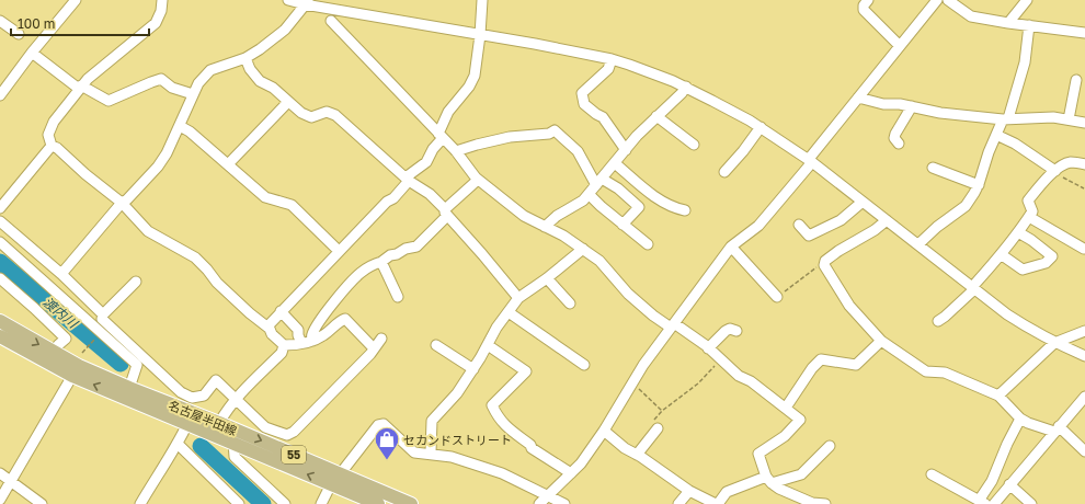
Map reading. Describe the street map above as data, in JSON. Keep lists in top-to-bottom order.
{
  "streets": {
    "main road": ["名古屋半田線", "55"]
  },
  "water": ["渡内川"],
  "places": {
    "shop": ["セカンドストリート"]
  },
  "scale_bar": "100 m"
}
